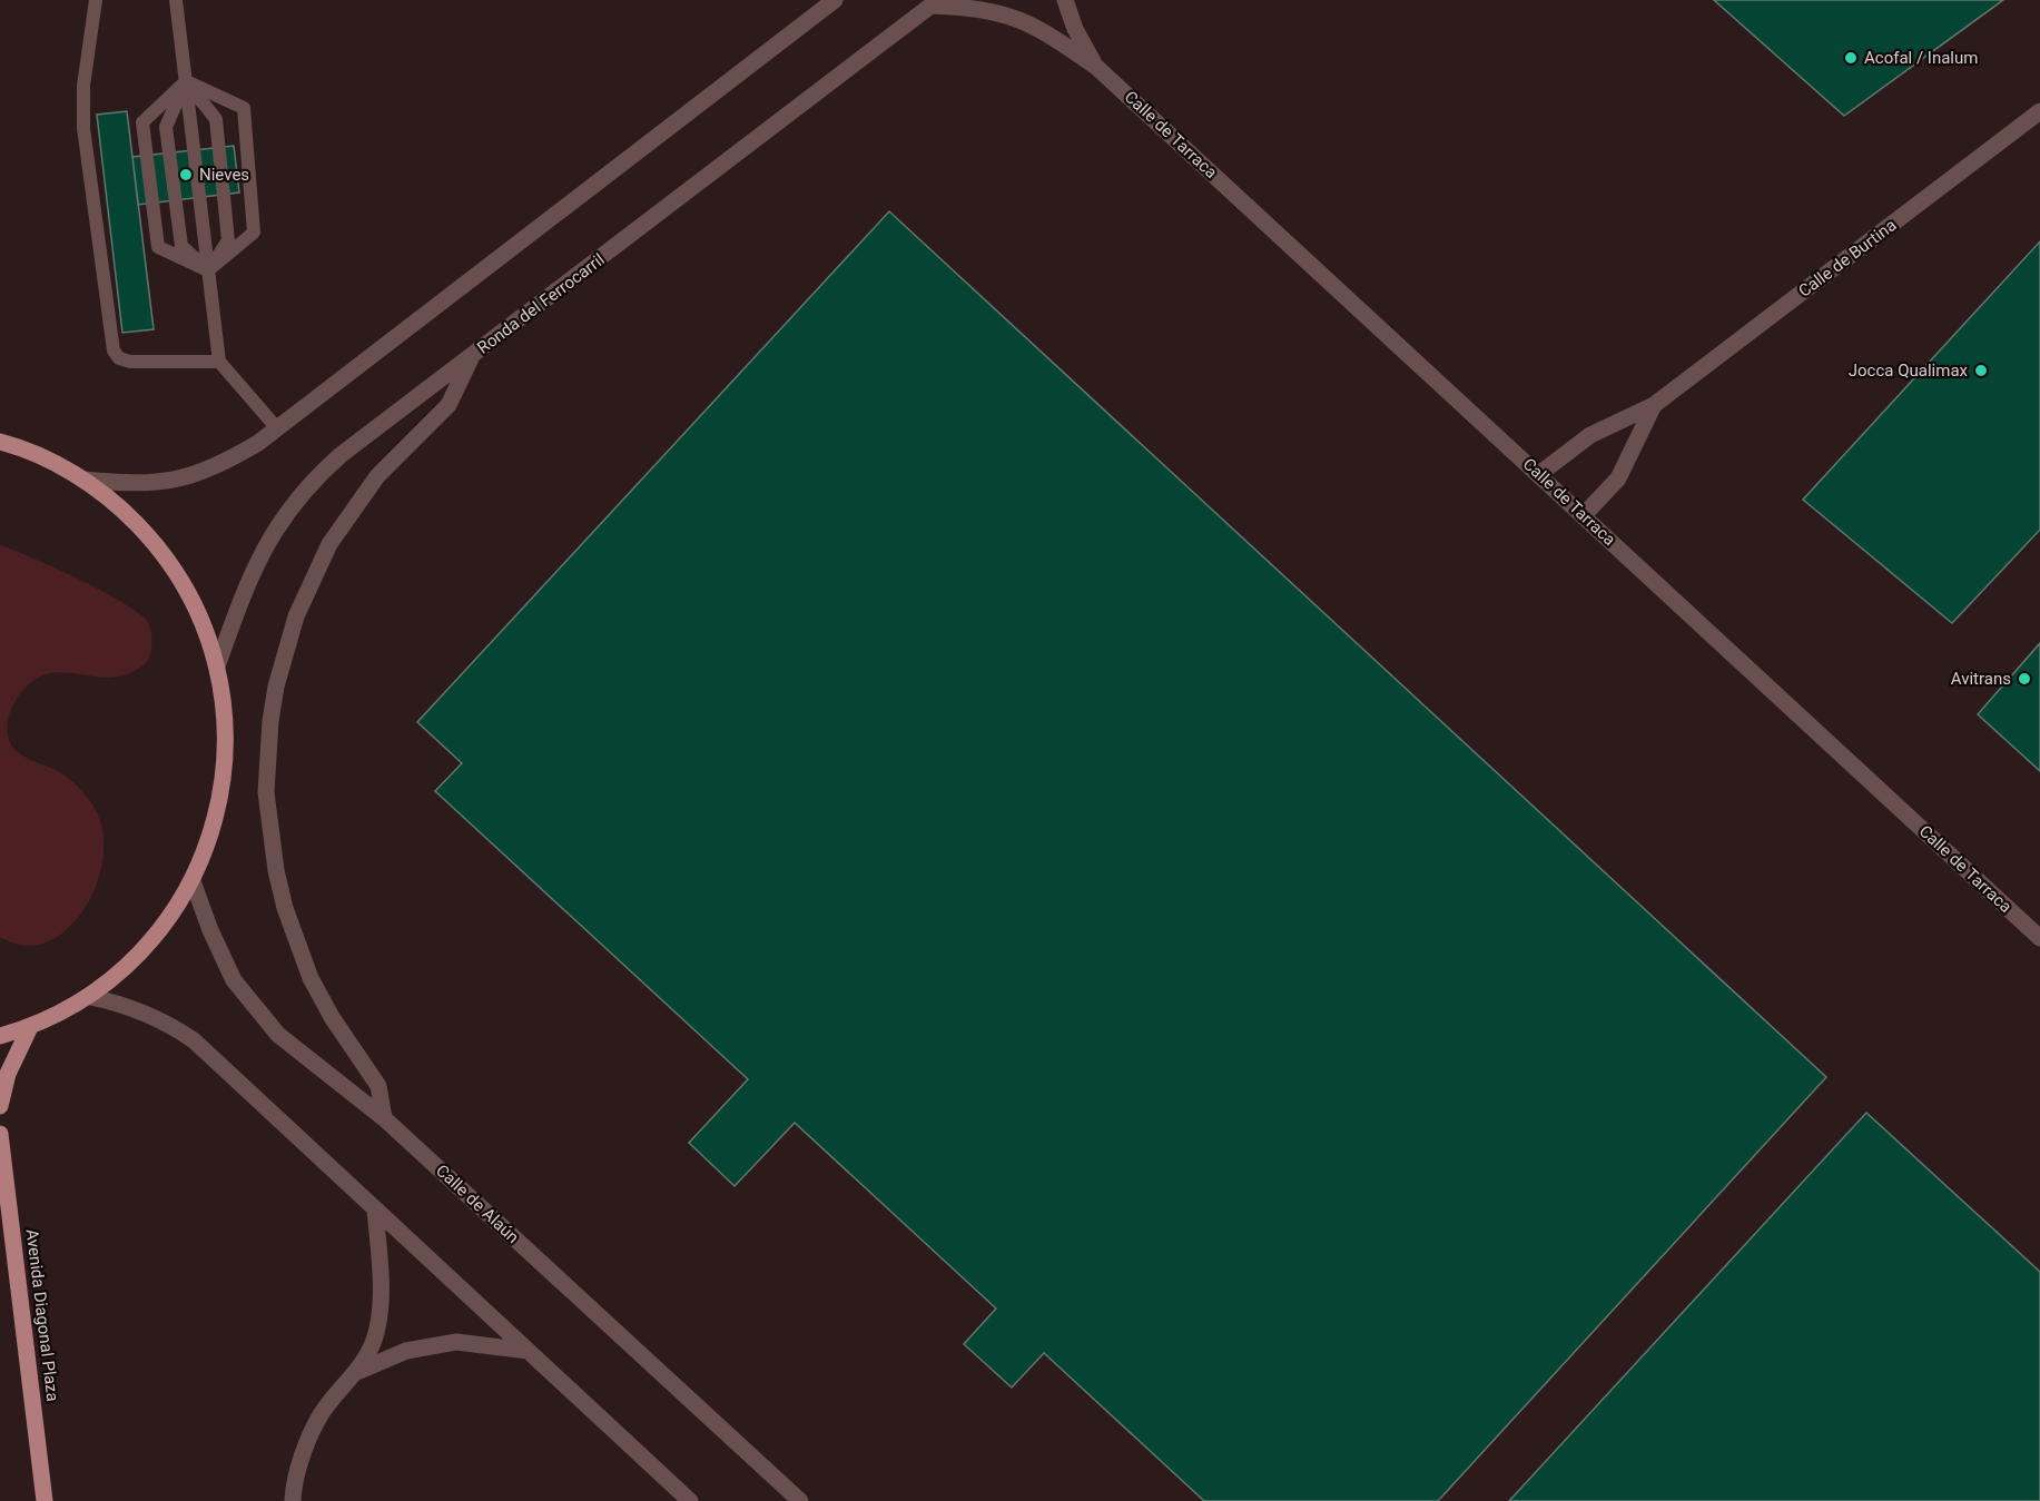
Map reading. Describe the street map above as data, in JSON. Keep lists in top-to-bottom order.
{
  "streets": {
    "main road": ["Avenida Diagonal Plaza"],
    "street": [
      "Calle de Tarraca",
      "Calle de Burtina",
      "Ronda del Ferrocarril",
      "Calle de Alaún"
    ]
  },
  "crossings": [
    ["Calle de Tarraca", "Calle de Burtina"],
    ["Calle de Tarraca", "Ronda del Ferrocarril"]
  ],
  "places": [
    "Acofal / Inalum",
    "Nieves",
    "Jocca Qualimax",
    "Avitrans"
  ]
}
